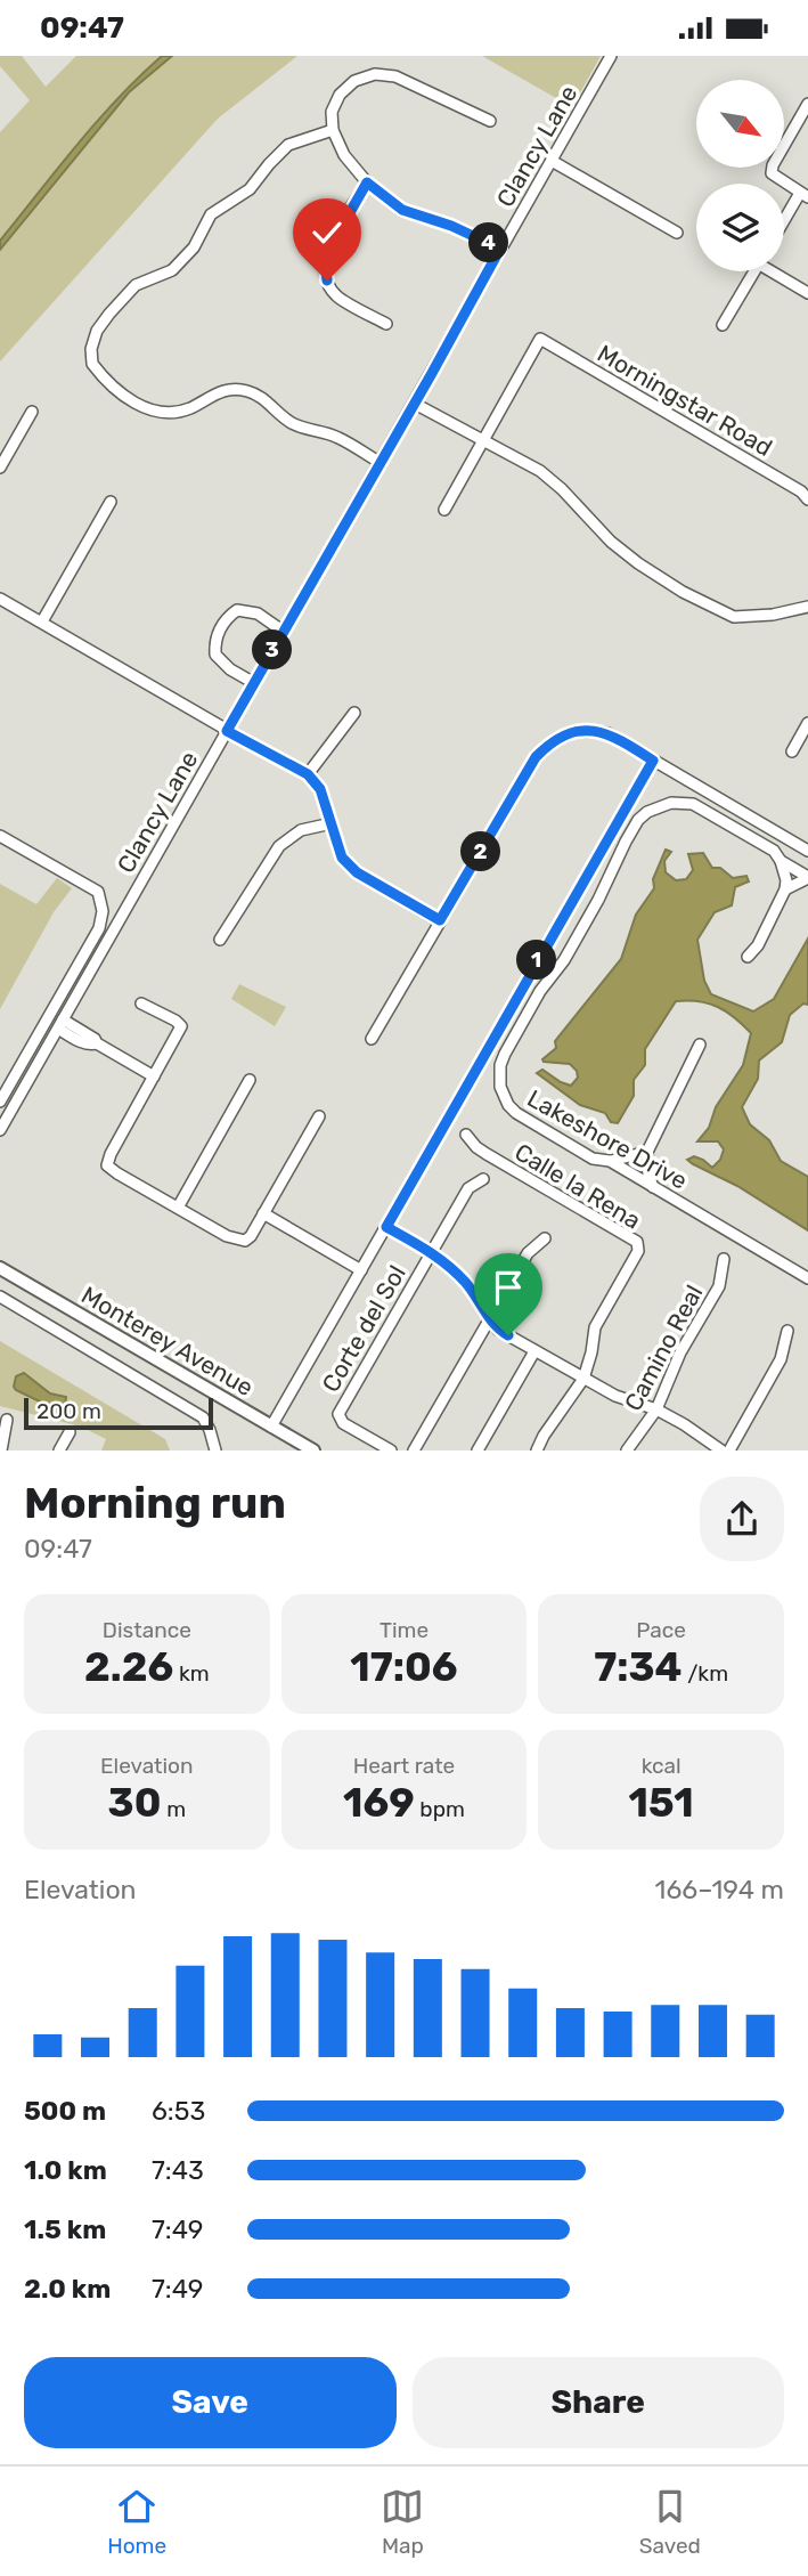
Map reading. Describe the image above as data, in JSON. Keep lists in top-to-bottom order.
{
  "streets": {
    "main road": ["Monterey Avenue"],
    "street": [
      "Clancy Lane",
      "Morningstar Road",
      "Lakeshore Drive",
      "Calle la Rena",
      "Corte del Sol",
      "Camino Real"
    ]
  },
  "scale_bar": "200 m",
  "north": "bottom right",
  "page": {
    "status": "09:47",
    "pins": [
      "4",
      "3",
      "2",
      "1"
    ],
    "scale": "200 m",
    "heading": ["Morning run", "09:47"],
    "stats": [
      ["Distance", "2.26 km"],
      ["Time", "17:06"],
      ["Pace", "7:34 /km"],
      ["Elevation", "30 m"],
      ["Heart rate", "169 bpm"],
      ["kcal", "151"]
    ],
    "chart": ["Elevation", "166–194 m"],
    "list": [
      {
        "name": "500 m",
        "note": "6:53"
      },
      {
        "name": "1.0 km",
        "note": "7:43"
      },
      {
        "name": "1.5 km",
        "note": "7:49"
      },
      {
        "name": "2.0 km",
        "note": "7:49"
      }
    ],
    "buttons": ["Save", "Share"],
    "tabs": ["Home", "Map", "Saved"]
  }
}
